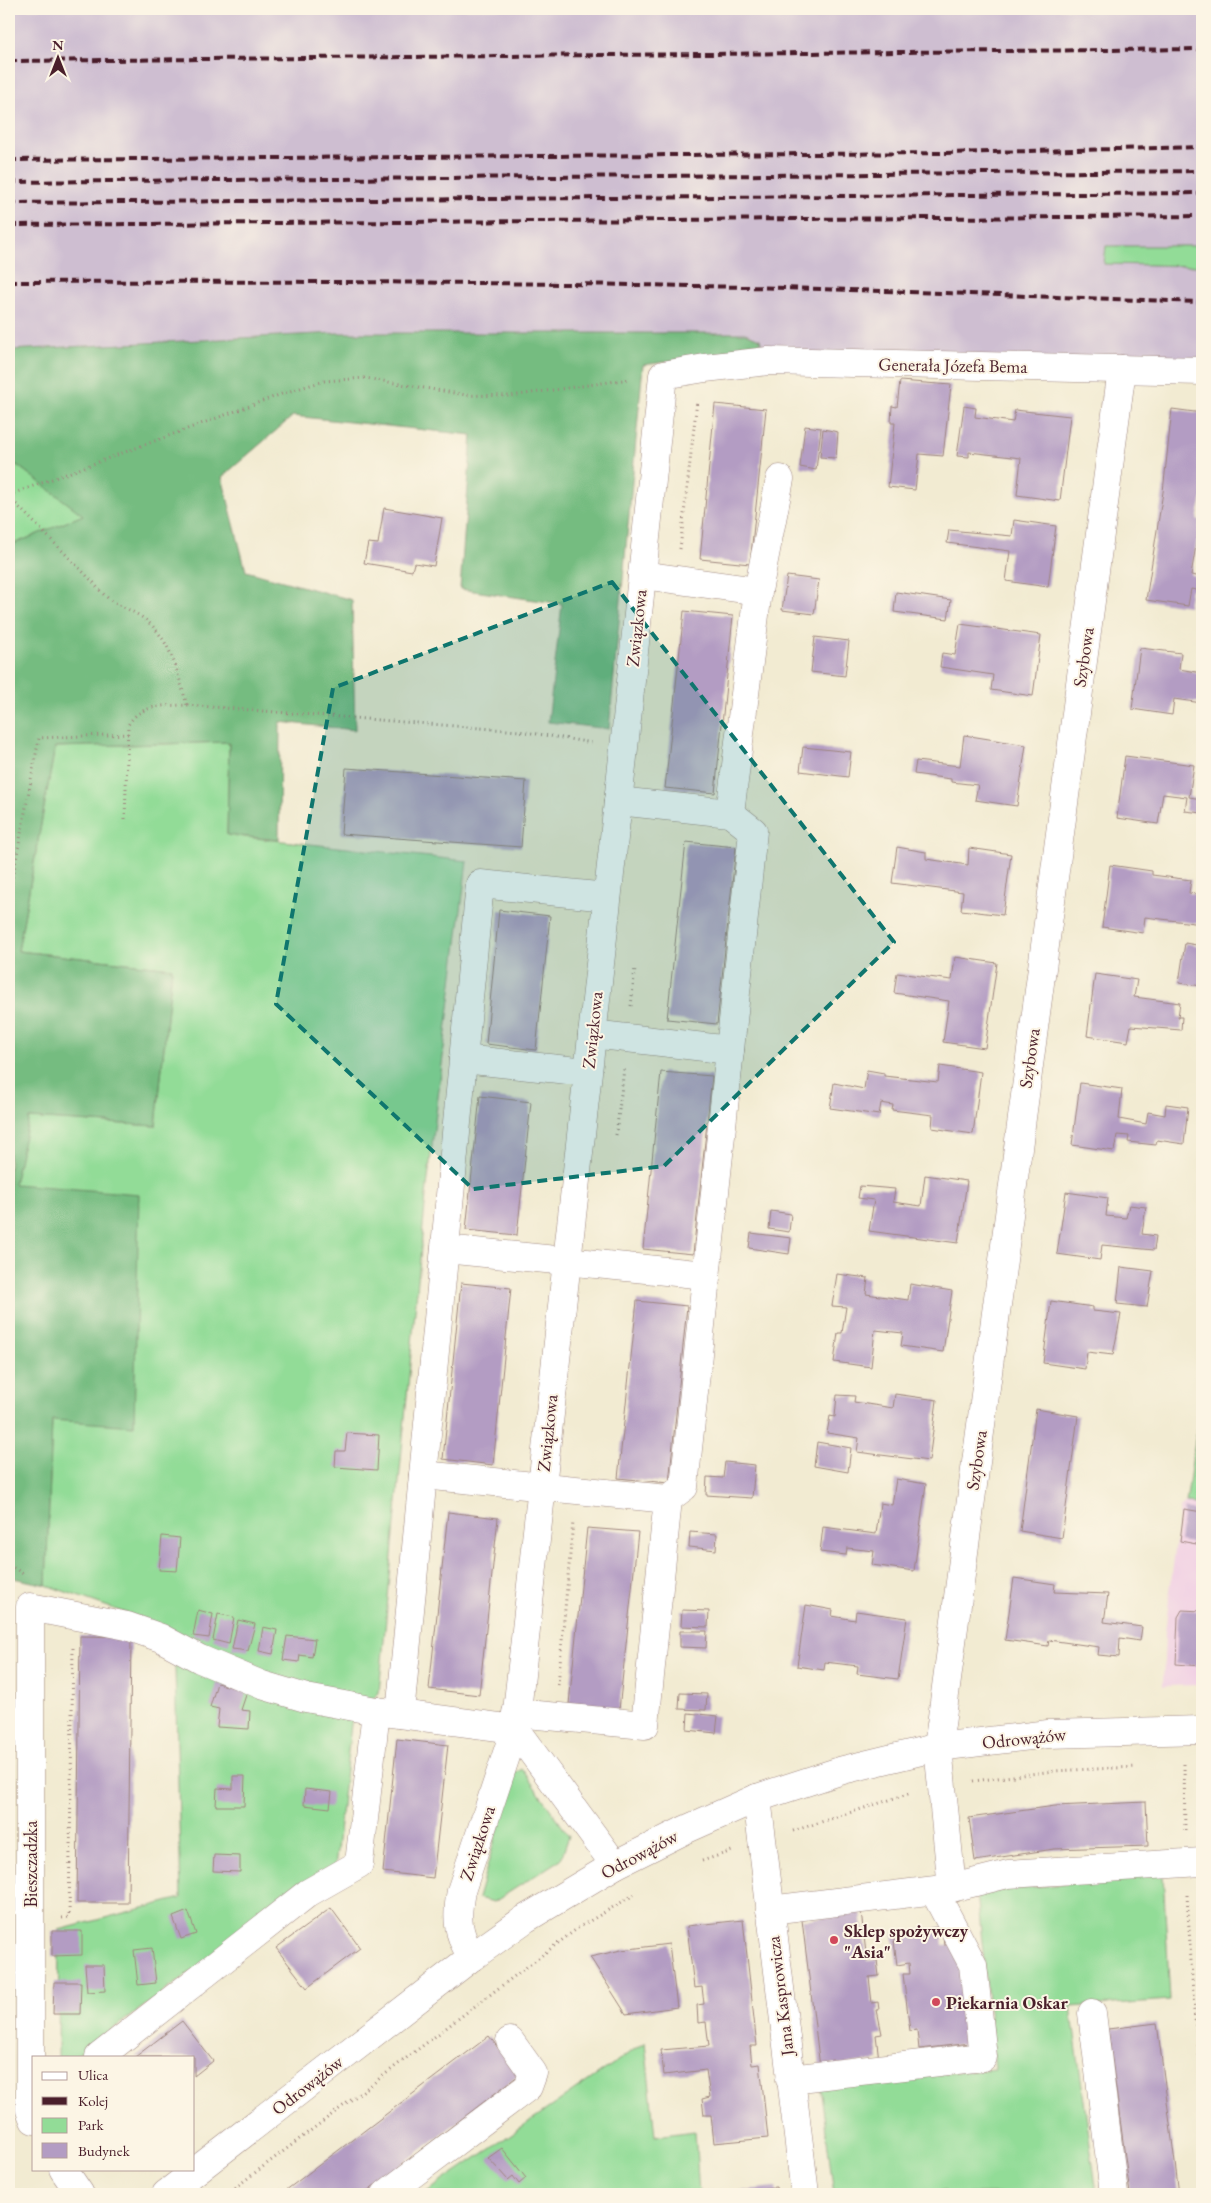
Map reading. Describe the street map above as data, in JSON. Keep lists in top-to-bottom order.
{
  "streets": {
    "street": [
      "Generała Józefa Bema",
      "Związkowa",
      "Szybowa",
      "Odrowążów",
      "Bieszczadzka",
      "Jana Kasprowicza"
    ]
  },
  "crossings": [
    ["Generała Józefa Bema", "Szybowa"],
    ["Związkowa", "Odrowążów"],
    ["Szybowa", "Odrowążów"],
    ["Odrowążów", "Jana Kasprowicza"]
  ],
  "places": ["Sklep spożywczy \"Asia\"", "Piekarnia Oskar"],
  "legend": [
    "Ulica",
    "Kolej",
    "Park",
    "Budynek"
  ],
  "north": "top"
}
